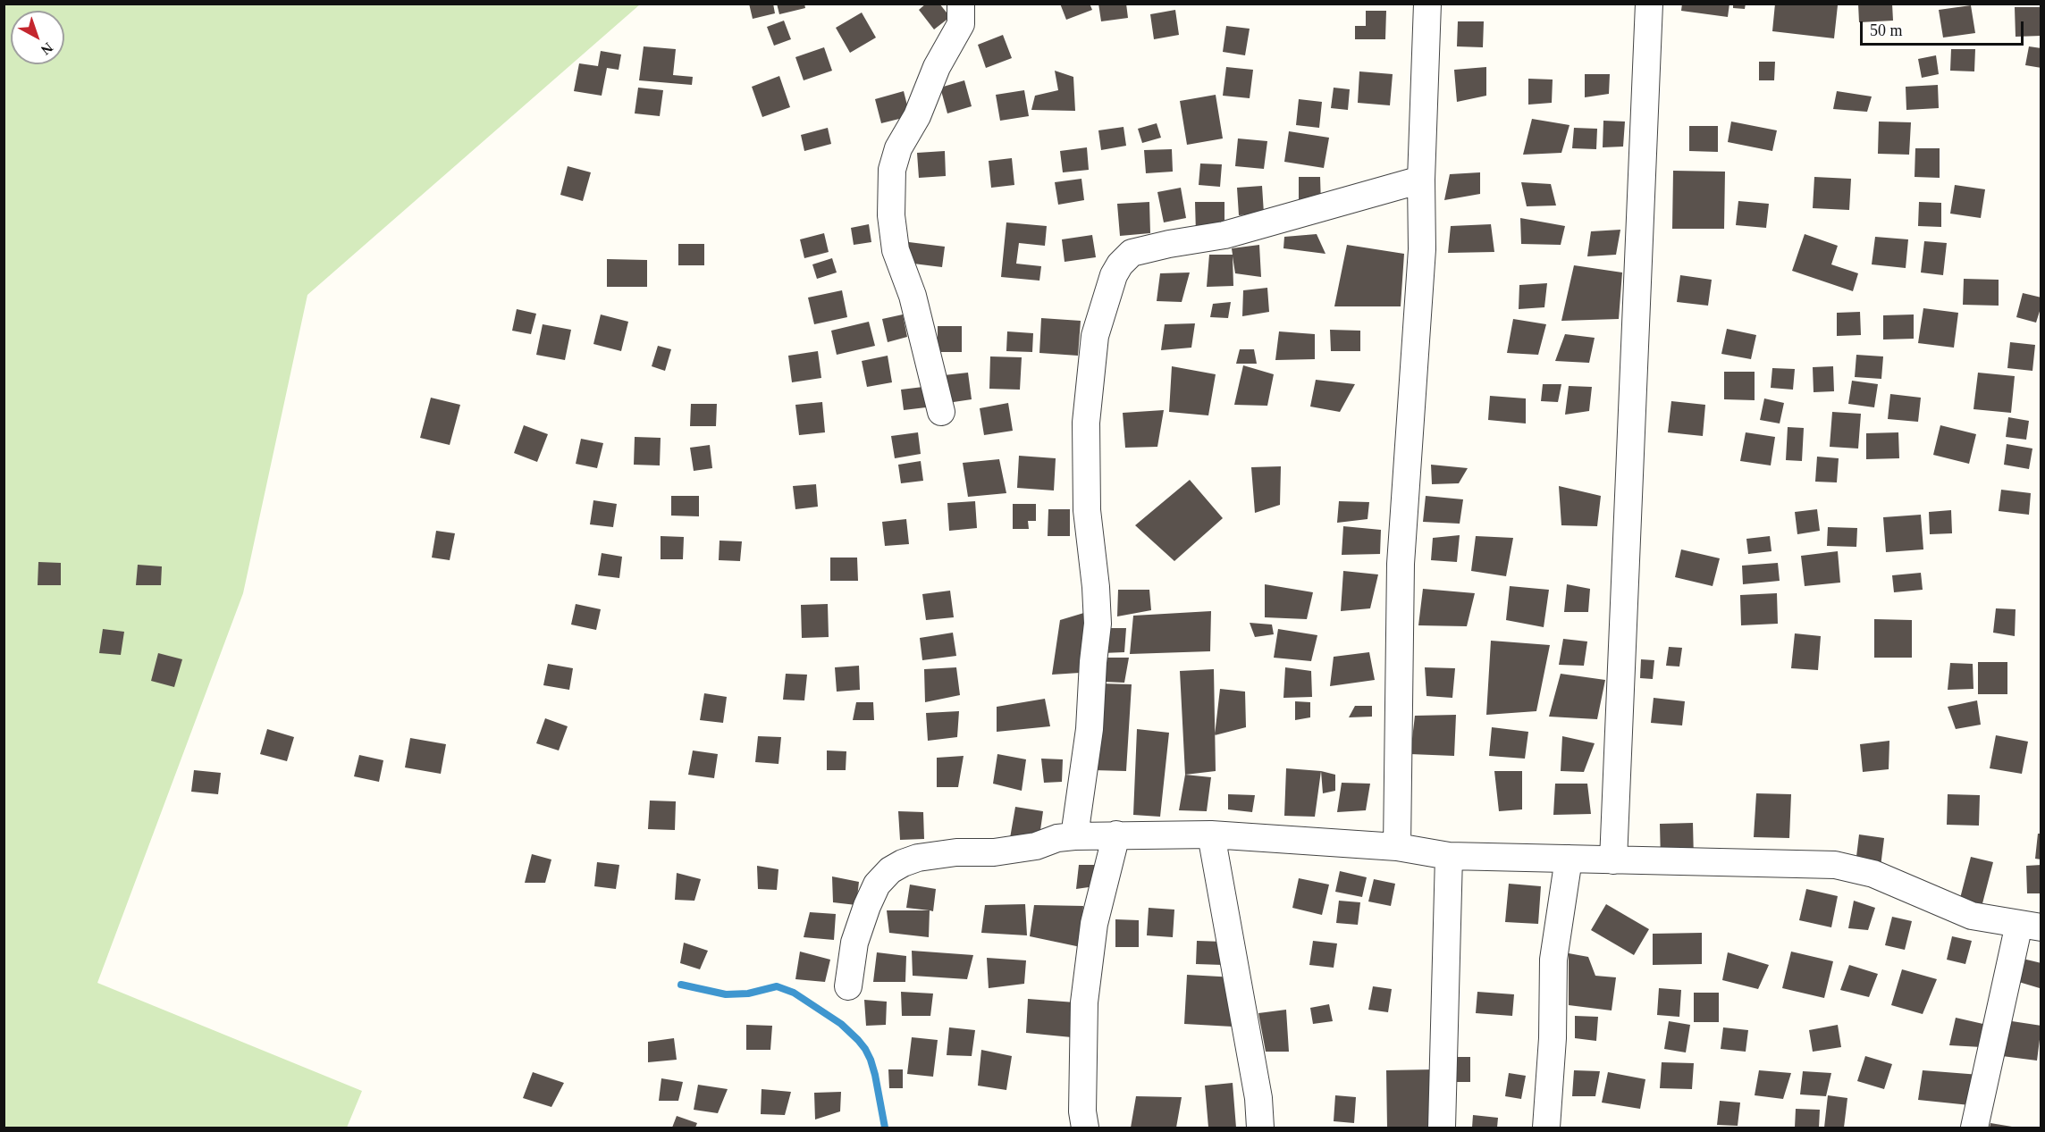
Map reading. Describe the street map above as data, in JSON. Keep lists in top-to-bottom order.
{
  "scale_bar": "50 m",
  "north": "bottom right"
}
